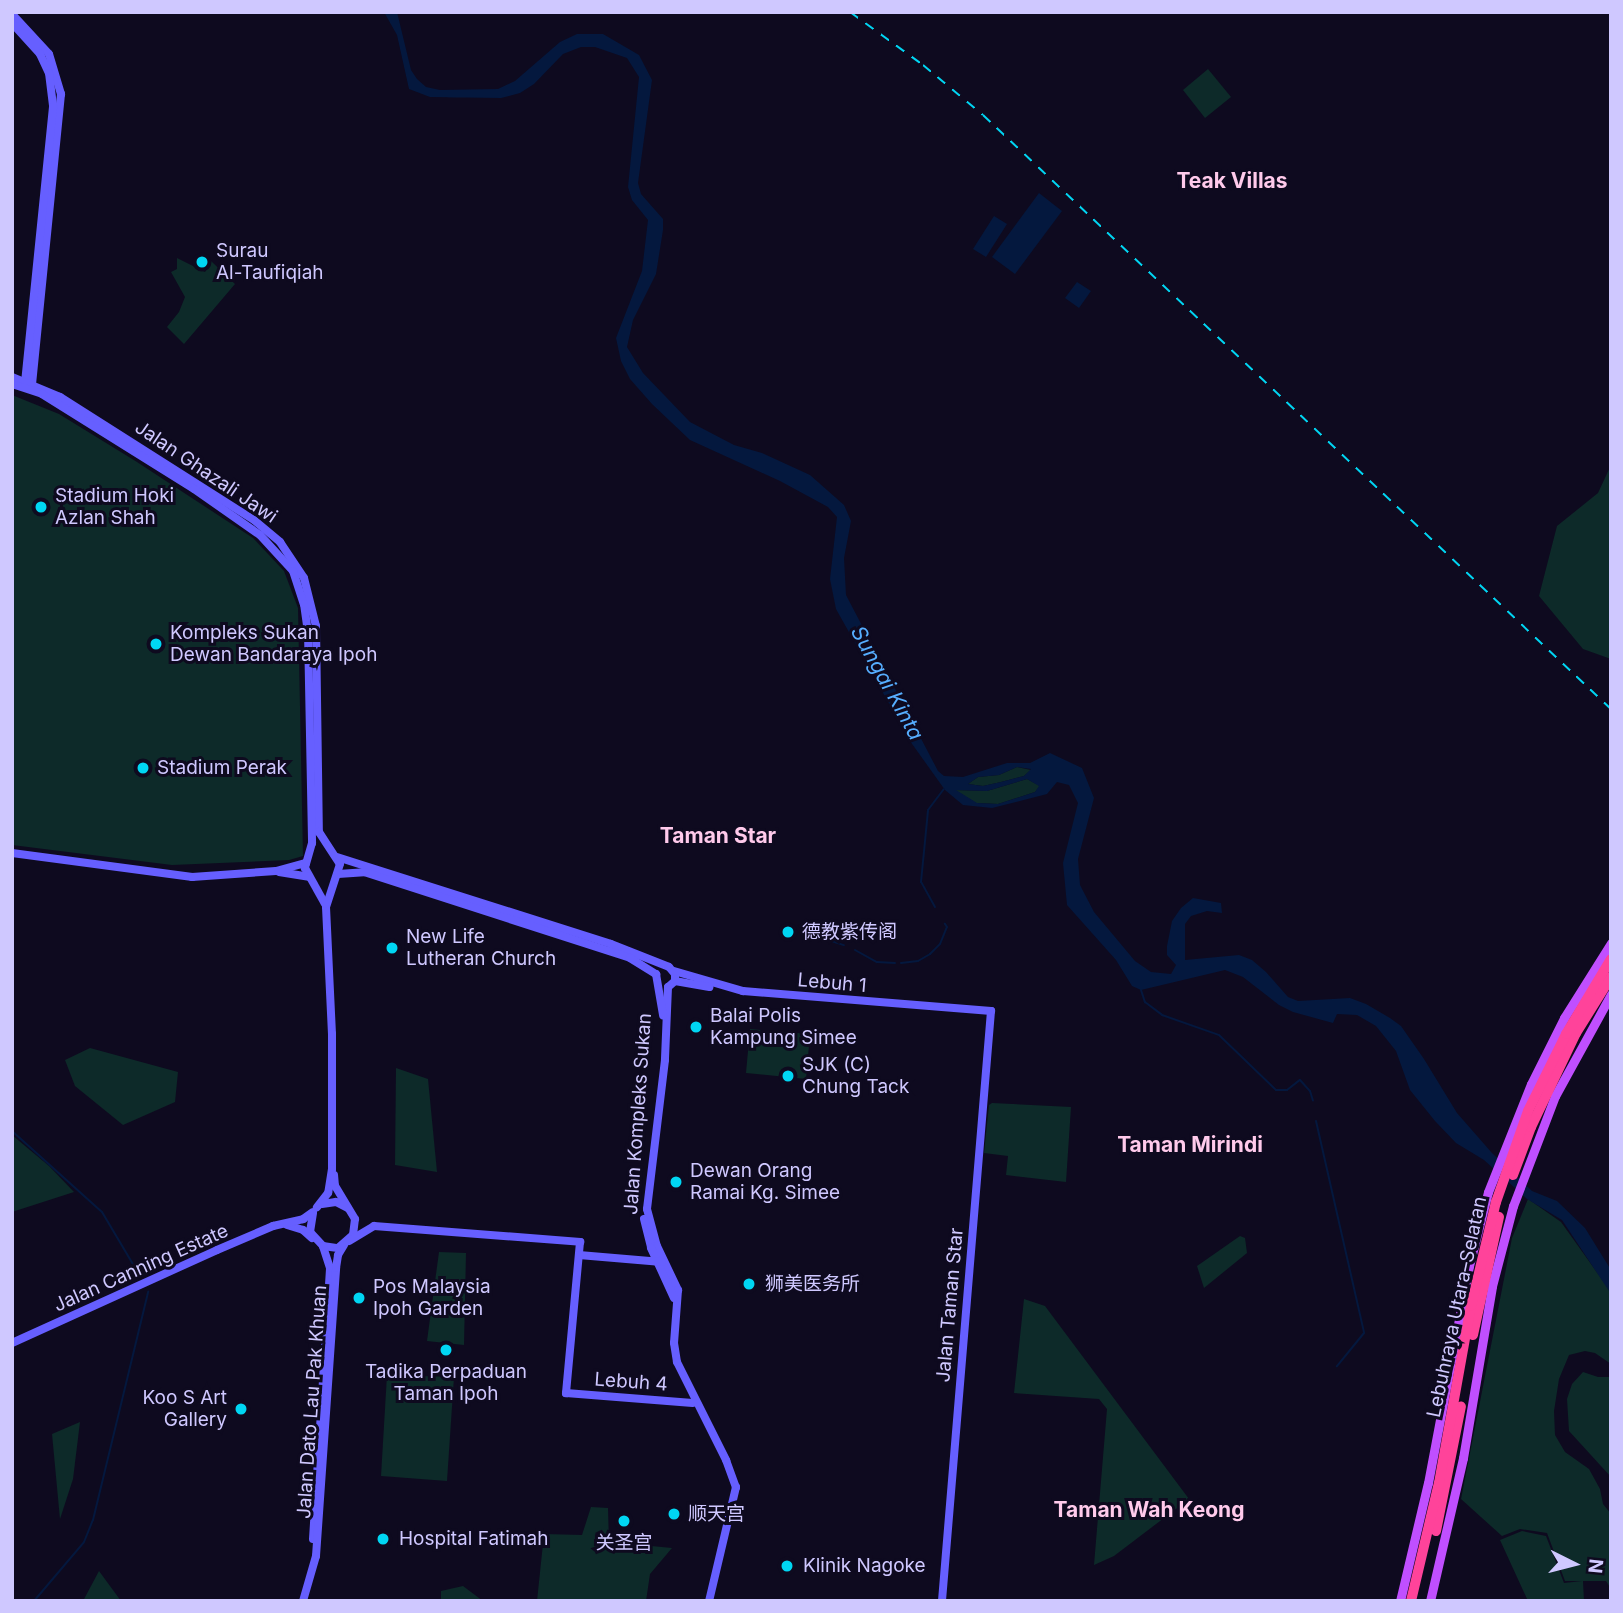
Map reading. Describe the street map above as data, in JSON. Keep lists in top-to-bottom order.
{
  "streets": {
    "highway": ["Lebuhraya Utara–Selatan"],
    "main road": [
      "Jalan Ghazali Jawi",
      "Lebuh 1",
      "Jalan Kompleks Sukan",
      "Jalan Canning Estate",
      "Jalan Taman Star",
      "Lebuh 4",
      "Jalan Dato Lau Pak Khuan"
    ]
  },
  "crossings": [
    ["Lebuh 1", "Jalan Kompleks Sukan"],
    ["Lebuh 1", "Jalan Taman Star"],
    ["Jalan Kompleks Sukan", "Lebuh 4"],
    ["Jalan Canning Estate", "Jalan Dato Lau Pak Khuan"]
  ],
  "districts": [
    "Teak Villas",
    "Taman Star",
    "Taman Mirindi",
    "Taman Wah Keong"
  ],
  "water": ["Sungai Kinta"],
  "places": [
    "Surau Al-Taufiqiah",
    "Stadium Hoki Azlan Shah",
    "Kompleks Sukan Dewan Bandaraya Ipoh",
    "Stadium Perak",
    "德教紫传阁",
    "New Life Lutheran Church",
    "Balai Polis Kampung Simee",
    "SJK (C) Chung Tack",
    "Dewan Orang Ramai Kg. Simee",
    "狮美医务所",
    "Pos Malaysia Ipoh Garden",
    "Tadika Perpaduan Taman Ipoh",
    "Koo S Art Gallery",
    "顺天宫",
    "关圣宫",
    "Hospital Fatimah",
    "Klinik Nagoke"
  ],
  "north": "right"
}
